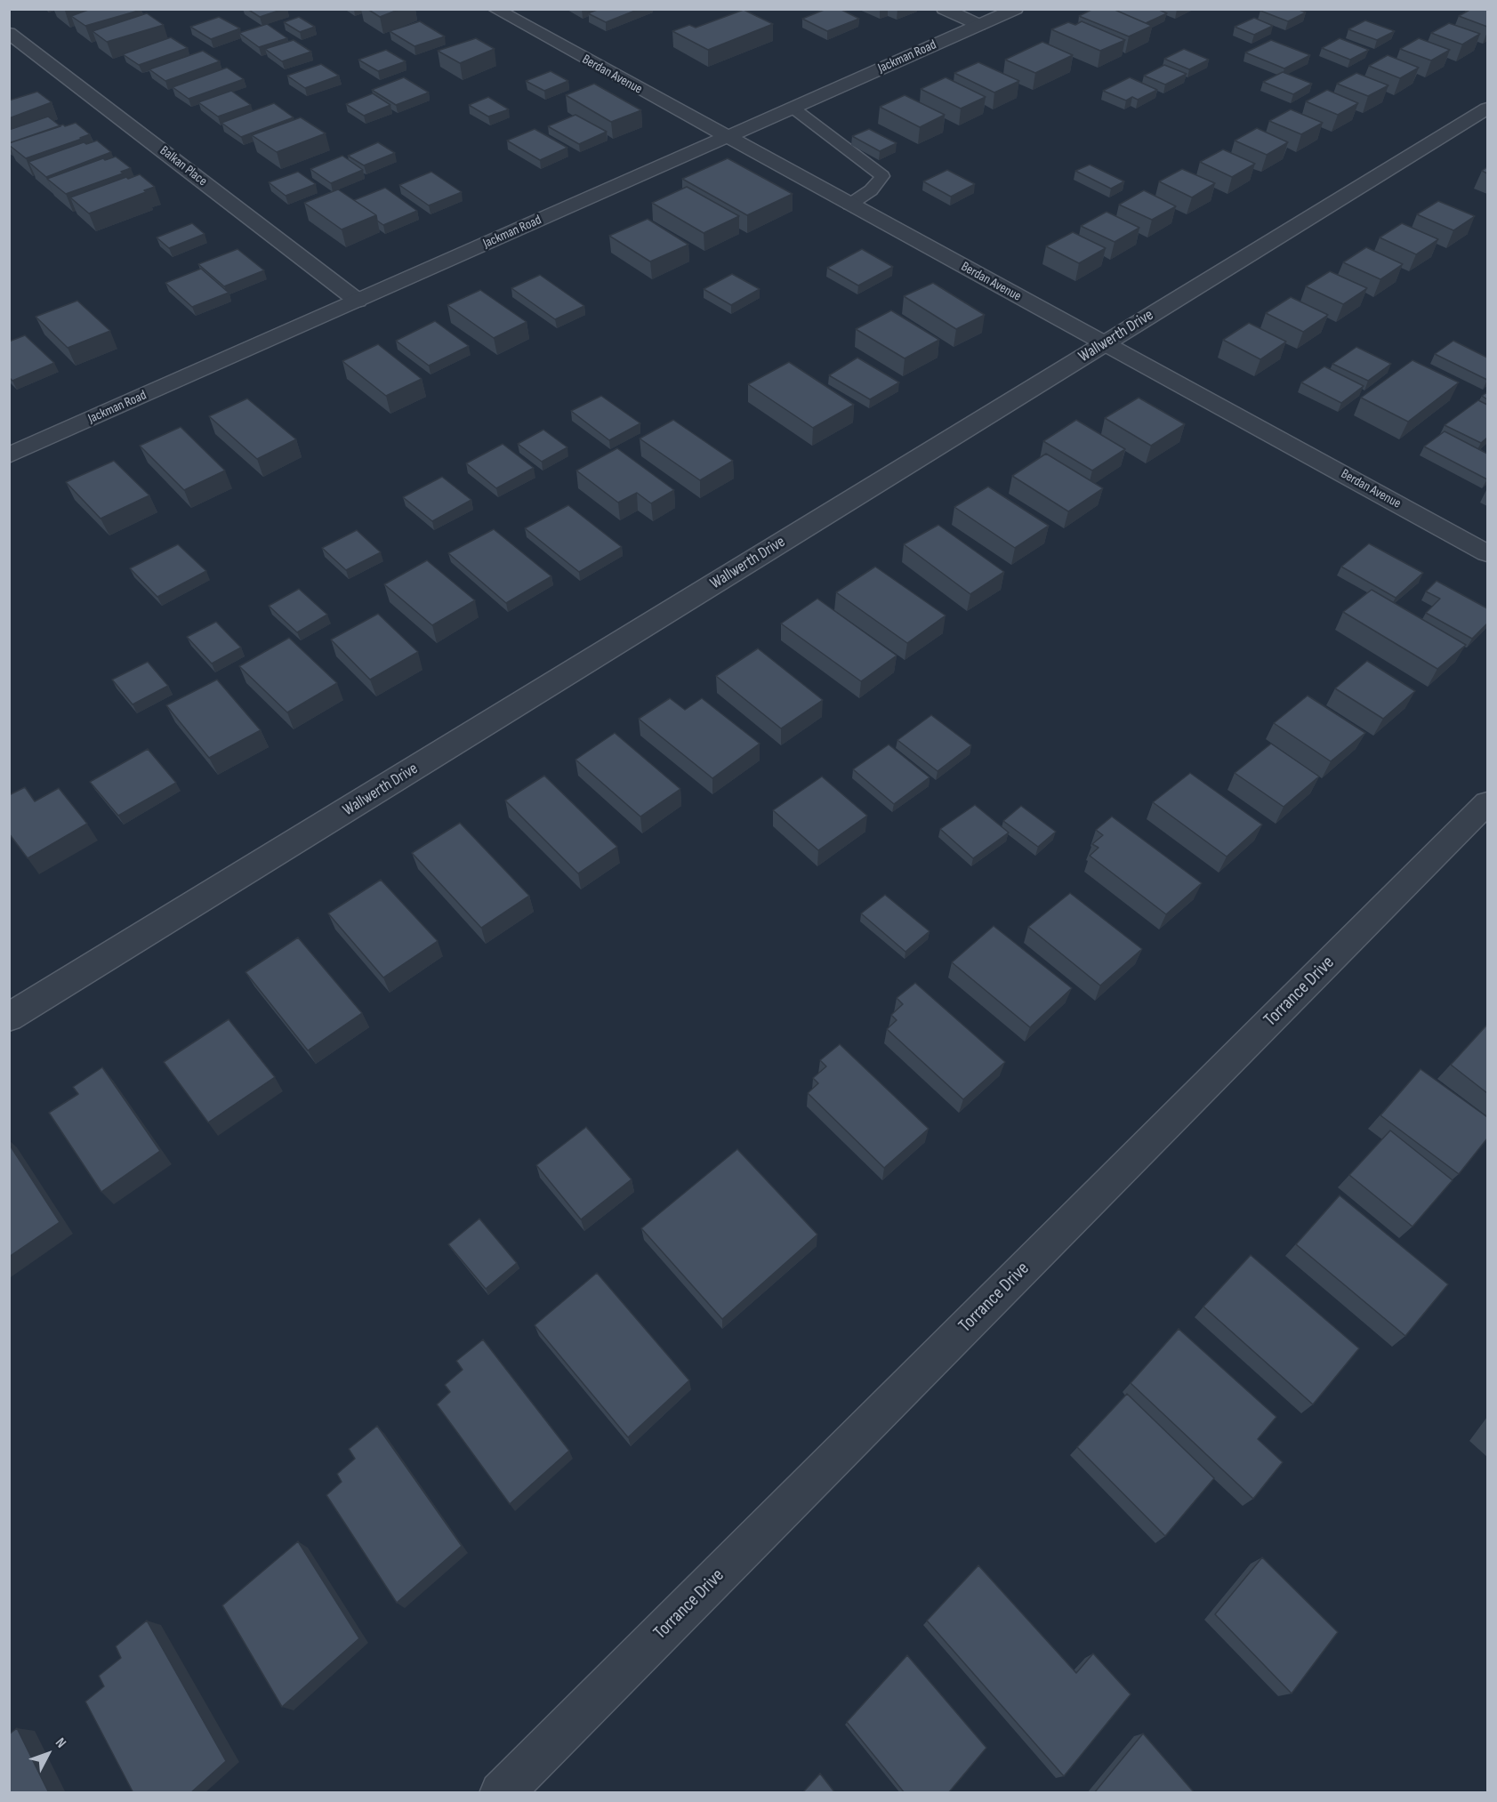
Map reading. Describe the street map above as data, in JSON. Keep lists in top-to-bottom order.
{
  "streets": {
    "street": [
      "Jackman Road",
      "Berdan Avenue",
      "Balkan Place",
      "Wallwerth Drive",
      "Torrance Drive"
    ]
  },
  "crossings": [
    ["Jackman Road", "Berdan Avenue"],
    ["Jackman Road", "Balkan Place"],
    ["Berdan Avenue", "Wallwerth Drive"]
  ],
  "north": "top right"
}
